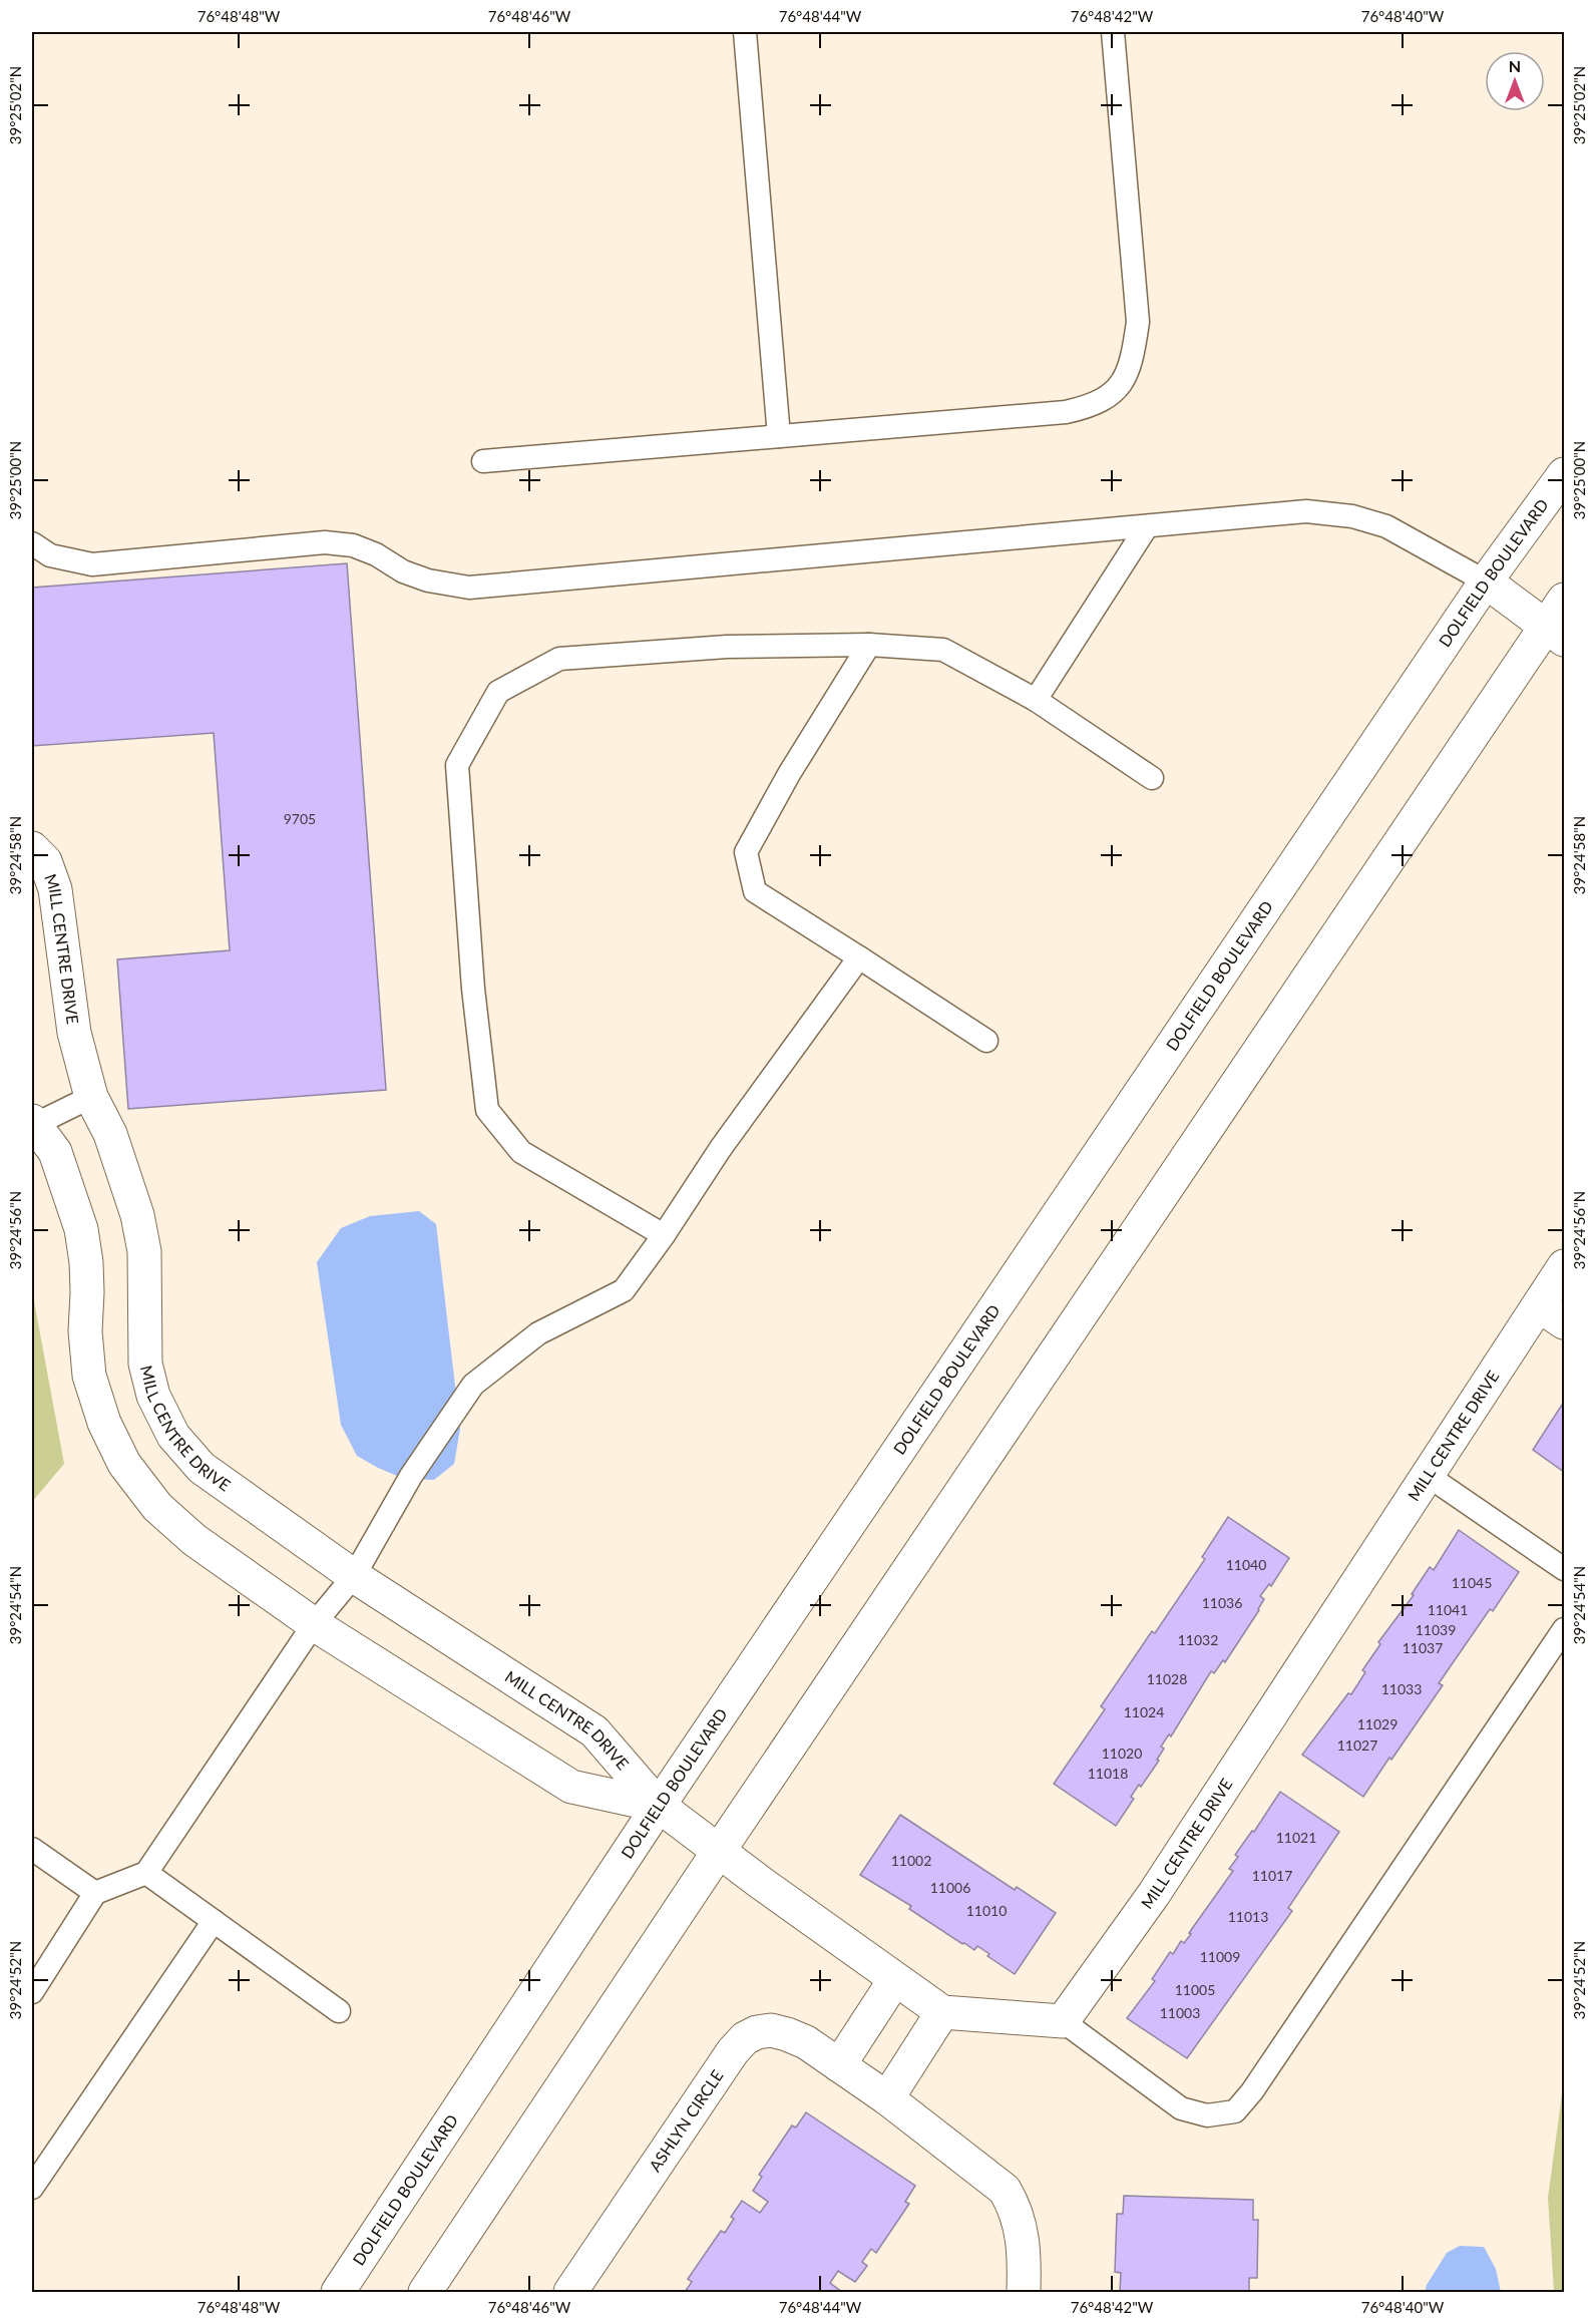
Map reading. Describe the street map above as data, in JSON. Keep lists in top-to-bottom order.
{
  "streets": {
    "street": ["DOLFIELD BOULEVARD", "MILL CENTRE DRIVE", "ASHLYN CIRCLE"]
  },
  "crossings": [
    ["DOLFIELD BOULEVARD", "MILL CENTRE DRIVE"]
  ],
  "house_numbers": [
    "9705",
    "11040",
    "11045",
    "11036",
    "11041",
    "11039",
    "11032",
    "11037",
    "11028",
    "11033",
    "11024",
    "11029",
    "11027",
    "11020",
    "11018",
    "11021",
    "11002",
    "11017",
    "11006",
    "11010",
    "11013",
    "11009",
    "11005",
    "11003"
  ],
  "north": "top",
  "coordinates": [
    "76°48'48\"W",
    "76°48'46\"W",
    "76°48'44\"W",
    "76°48'42\"W",
    "76°48'40\"W",
    "39°25'02\"N",
    "39°25'00\"N",
    "39°24'58\"N",
    "39°24'56\"N",
    "39°24'54\"N",
    "39°24'52\"N"
  ]
}
